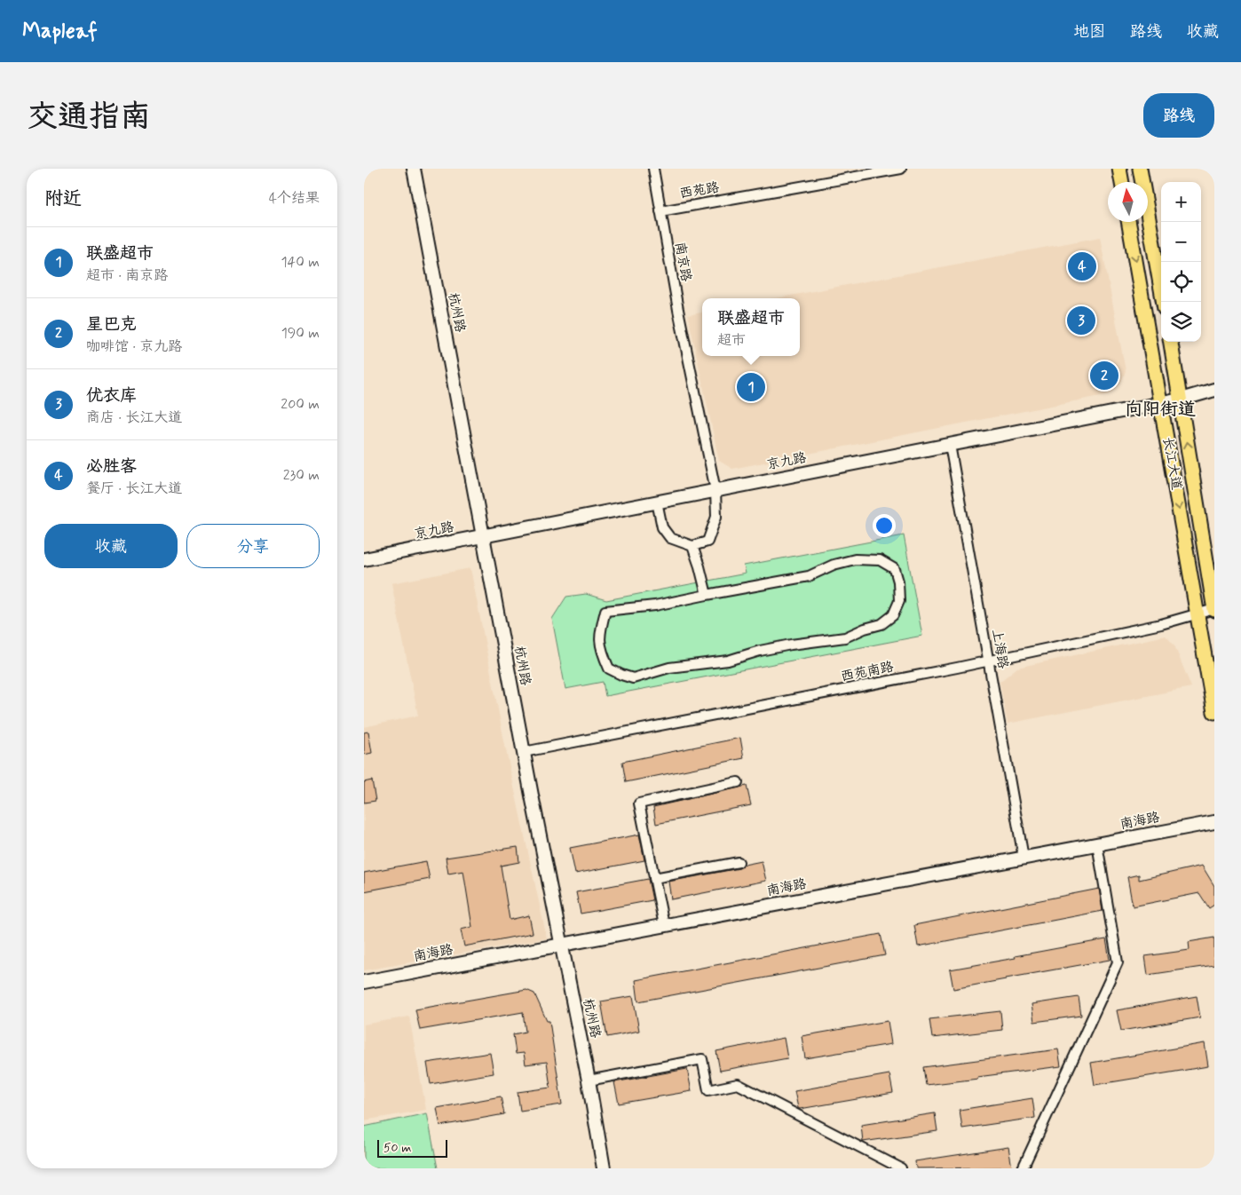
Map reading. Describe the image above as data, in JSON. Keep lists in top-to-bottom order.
{
  "streets": {
    "main road": [
      "杭州路",
      "京九路",
      "长江大道",
      "南海路"
    ],
    "street": [
      "西苑路",
      "南京路",
      "上海路",
      "西苑南路"
    ]
  },
  "crossings": [
    ["西苑路", "南京路"],
    ["南京路", "京九路"],
    ["杭州路", "京九路"],
    ["杭州路", "西苑南路"],
    ["杭州路", "南海路"],
    ["京九路", "长江大道"],
    ["京九路", "上海路"],
    ["长江大道", "西苑南路"],
    ["上海路", "西苑南路"],
    ["上海路", "南海路"]
  ],
  "districts": ["向阳街道"],
  "scale_bar": "50 m",
  "north": "top",
  "page": {
    "header": "Mapleaf",
    "nav": ["地图", "路线", "收藏"],
    "buttons": [
      "路线",
      ["收藏", "分享"]
    ],
    "title": "交通指南",
    "heading": ["附近", "4个结果"],
    "map_buttons": ["+", "−"],
    "list": [
      {
        "mark": "1",
        "name": "联盛超市",
        "note": "超市 · 南京路",
        "value": "140 m"
      },
      {
        "mark": "2",
        "name": "星巴克",
        "note": "咖啡馆 · 京九路",
        "value": "190 m"
      },
      {
        "mark": "3",
        "name": "优衣库",
        "note": "商店 · 长江大道",
        "value": "200 m"
      },
      {
        "mark": "4",
        "name": "必胜客",
        "note": "餐厅 · 长江大道",
        "value": "230 m"
      }
    ],
    "pins": [
      "4",
      "3",
      "2",
      "1"
    ],
    "popup": ["联盛超市", "超市"],
    "scale": "50 m"
  }
}
